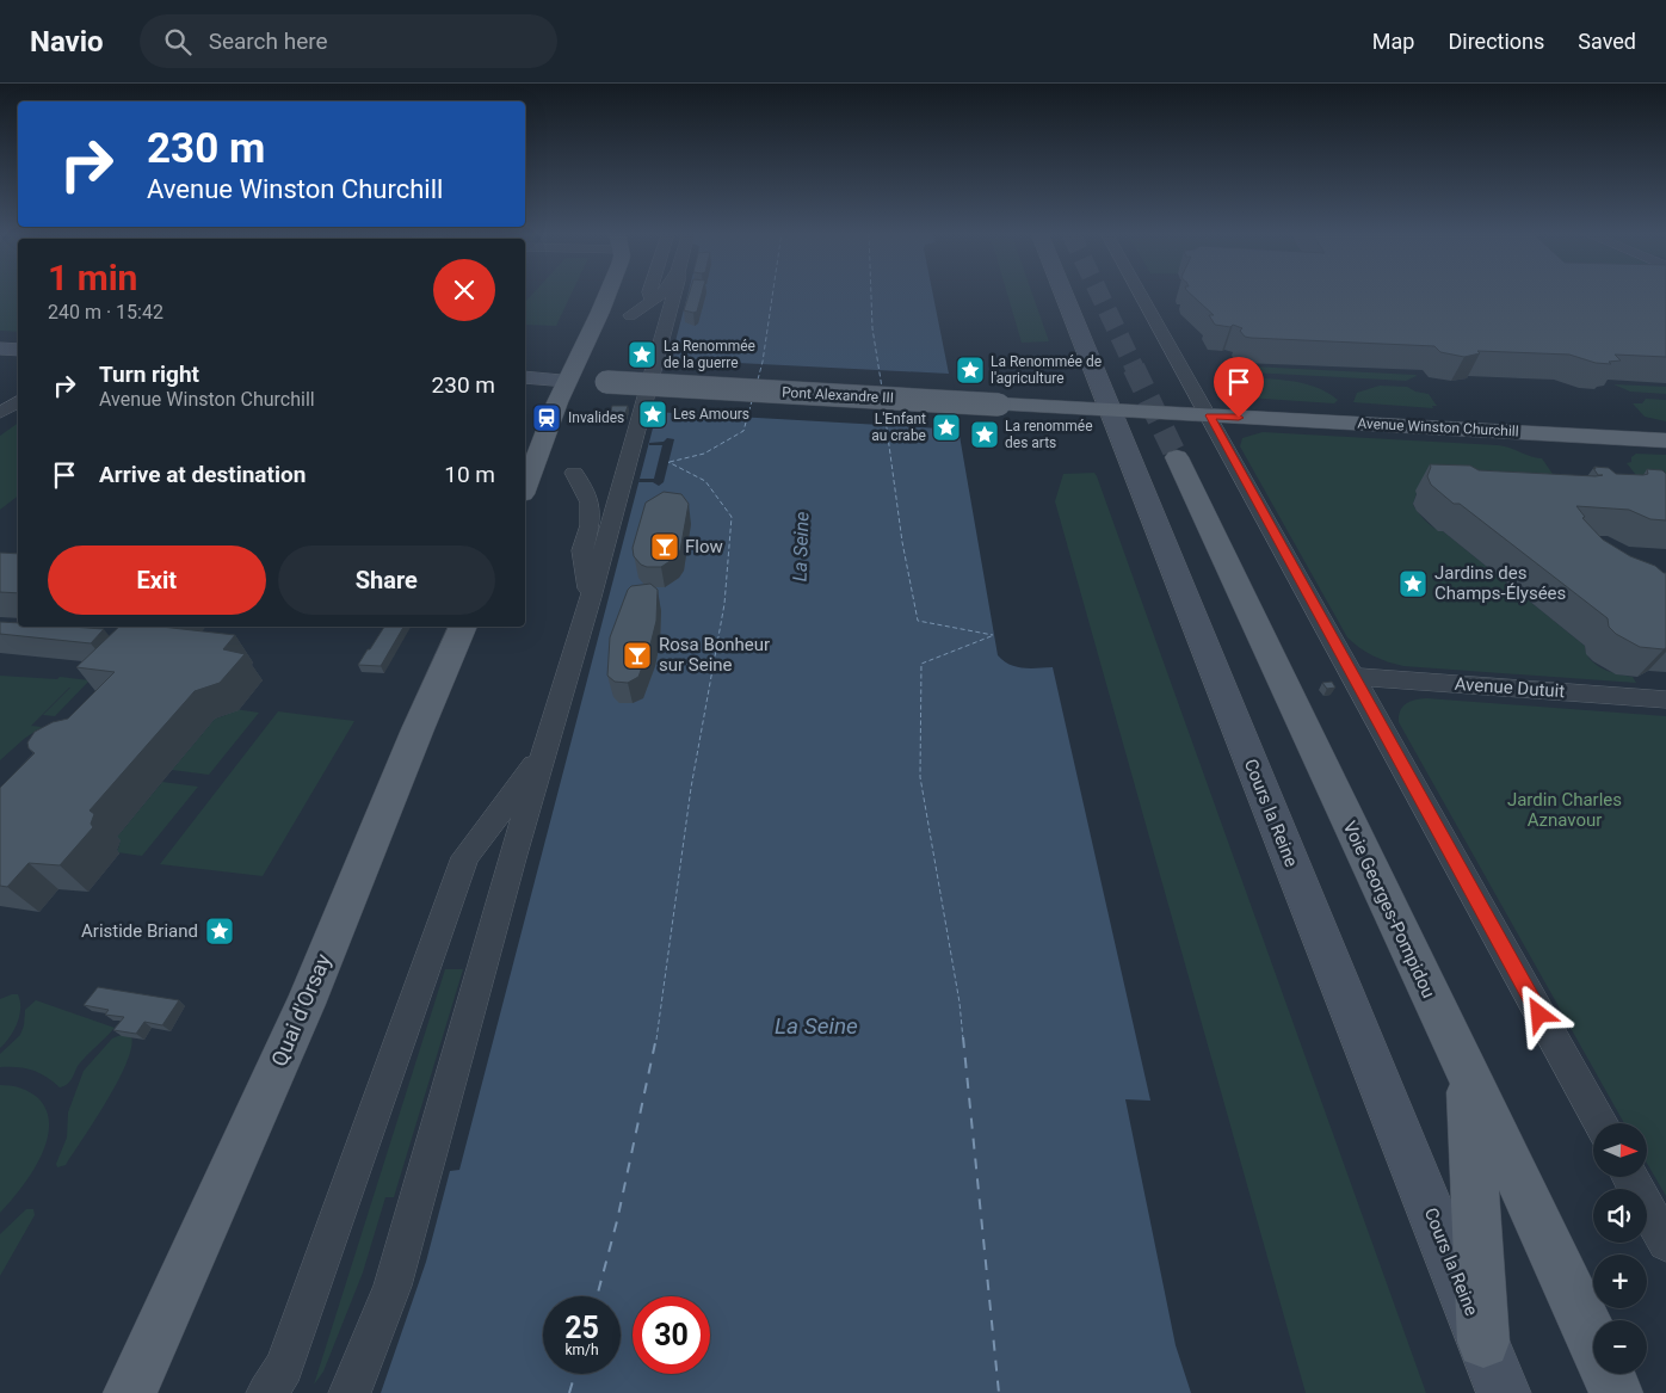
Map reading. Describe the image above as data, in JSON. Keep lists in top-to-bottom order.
{
  "streets": {
    "main road": [
      "Pont Alexandre III",
      "Avenue Winston Churchill",
      "Voie Georges-Pompidou",
      "Quai d'Orsay"
    ],
    "street": ["Avenue Dutuit", "Cours la Reine"]
  },
  "crossings": [
    ["Pont Alexandre III", "Avenue Winston Churchill"],
    ["Pont Alexandre III", "Cours la Reine"],
    ["Avenue Winston Churchill", "Cours la Reine"]
  ],
  "water": ["La Seine"],
  "parks": ["Jardin Charles Aznavour"],
  "places": {
    "place": [
      "La Renommée de la guerre",
      "La Renommée de l'agriculture",
      "Les Amours",
      "L'Enfant au crabe",
      "La renommée des arts",
      "Jardins des Champs-Élysées",
      "Aristide Briand"
    ],
    "station": ["Invalides"],
    "bar": ["Flow", "Rosa Bonheur sur Seine"]
  },
  "north": "right",
  "page": {
    "header": "Navio",
    "search": "Search here",
    "nav": ["Map", "Directions", "Saved"],
    "turn": ["230 m", "Avenue Winston Churchill"],
    "heading": ["1 min", "240 m · 15:42"],
    "list": [
      {
        "name": "Turn right",
        "note": "Avenue Winston Churchill",
        "value": "230 m"
      },
      {
        "name": "Arrive at destination",
        "value": "10 m"
      }
    ],
    "buttons": ["Exit", "Share"],
    "map_buttons": ["+", "−"],
    "speed": "25 km/h",
    "limit": "30"
  }
}
